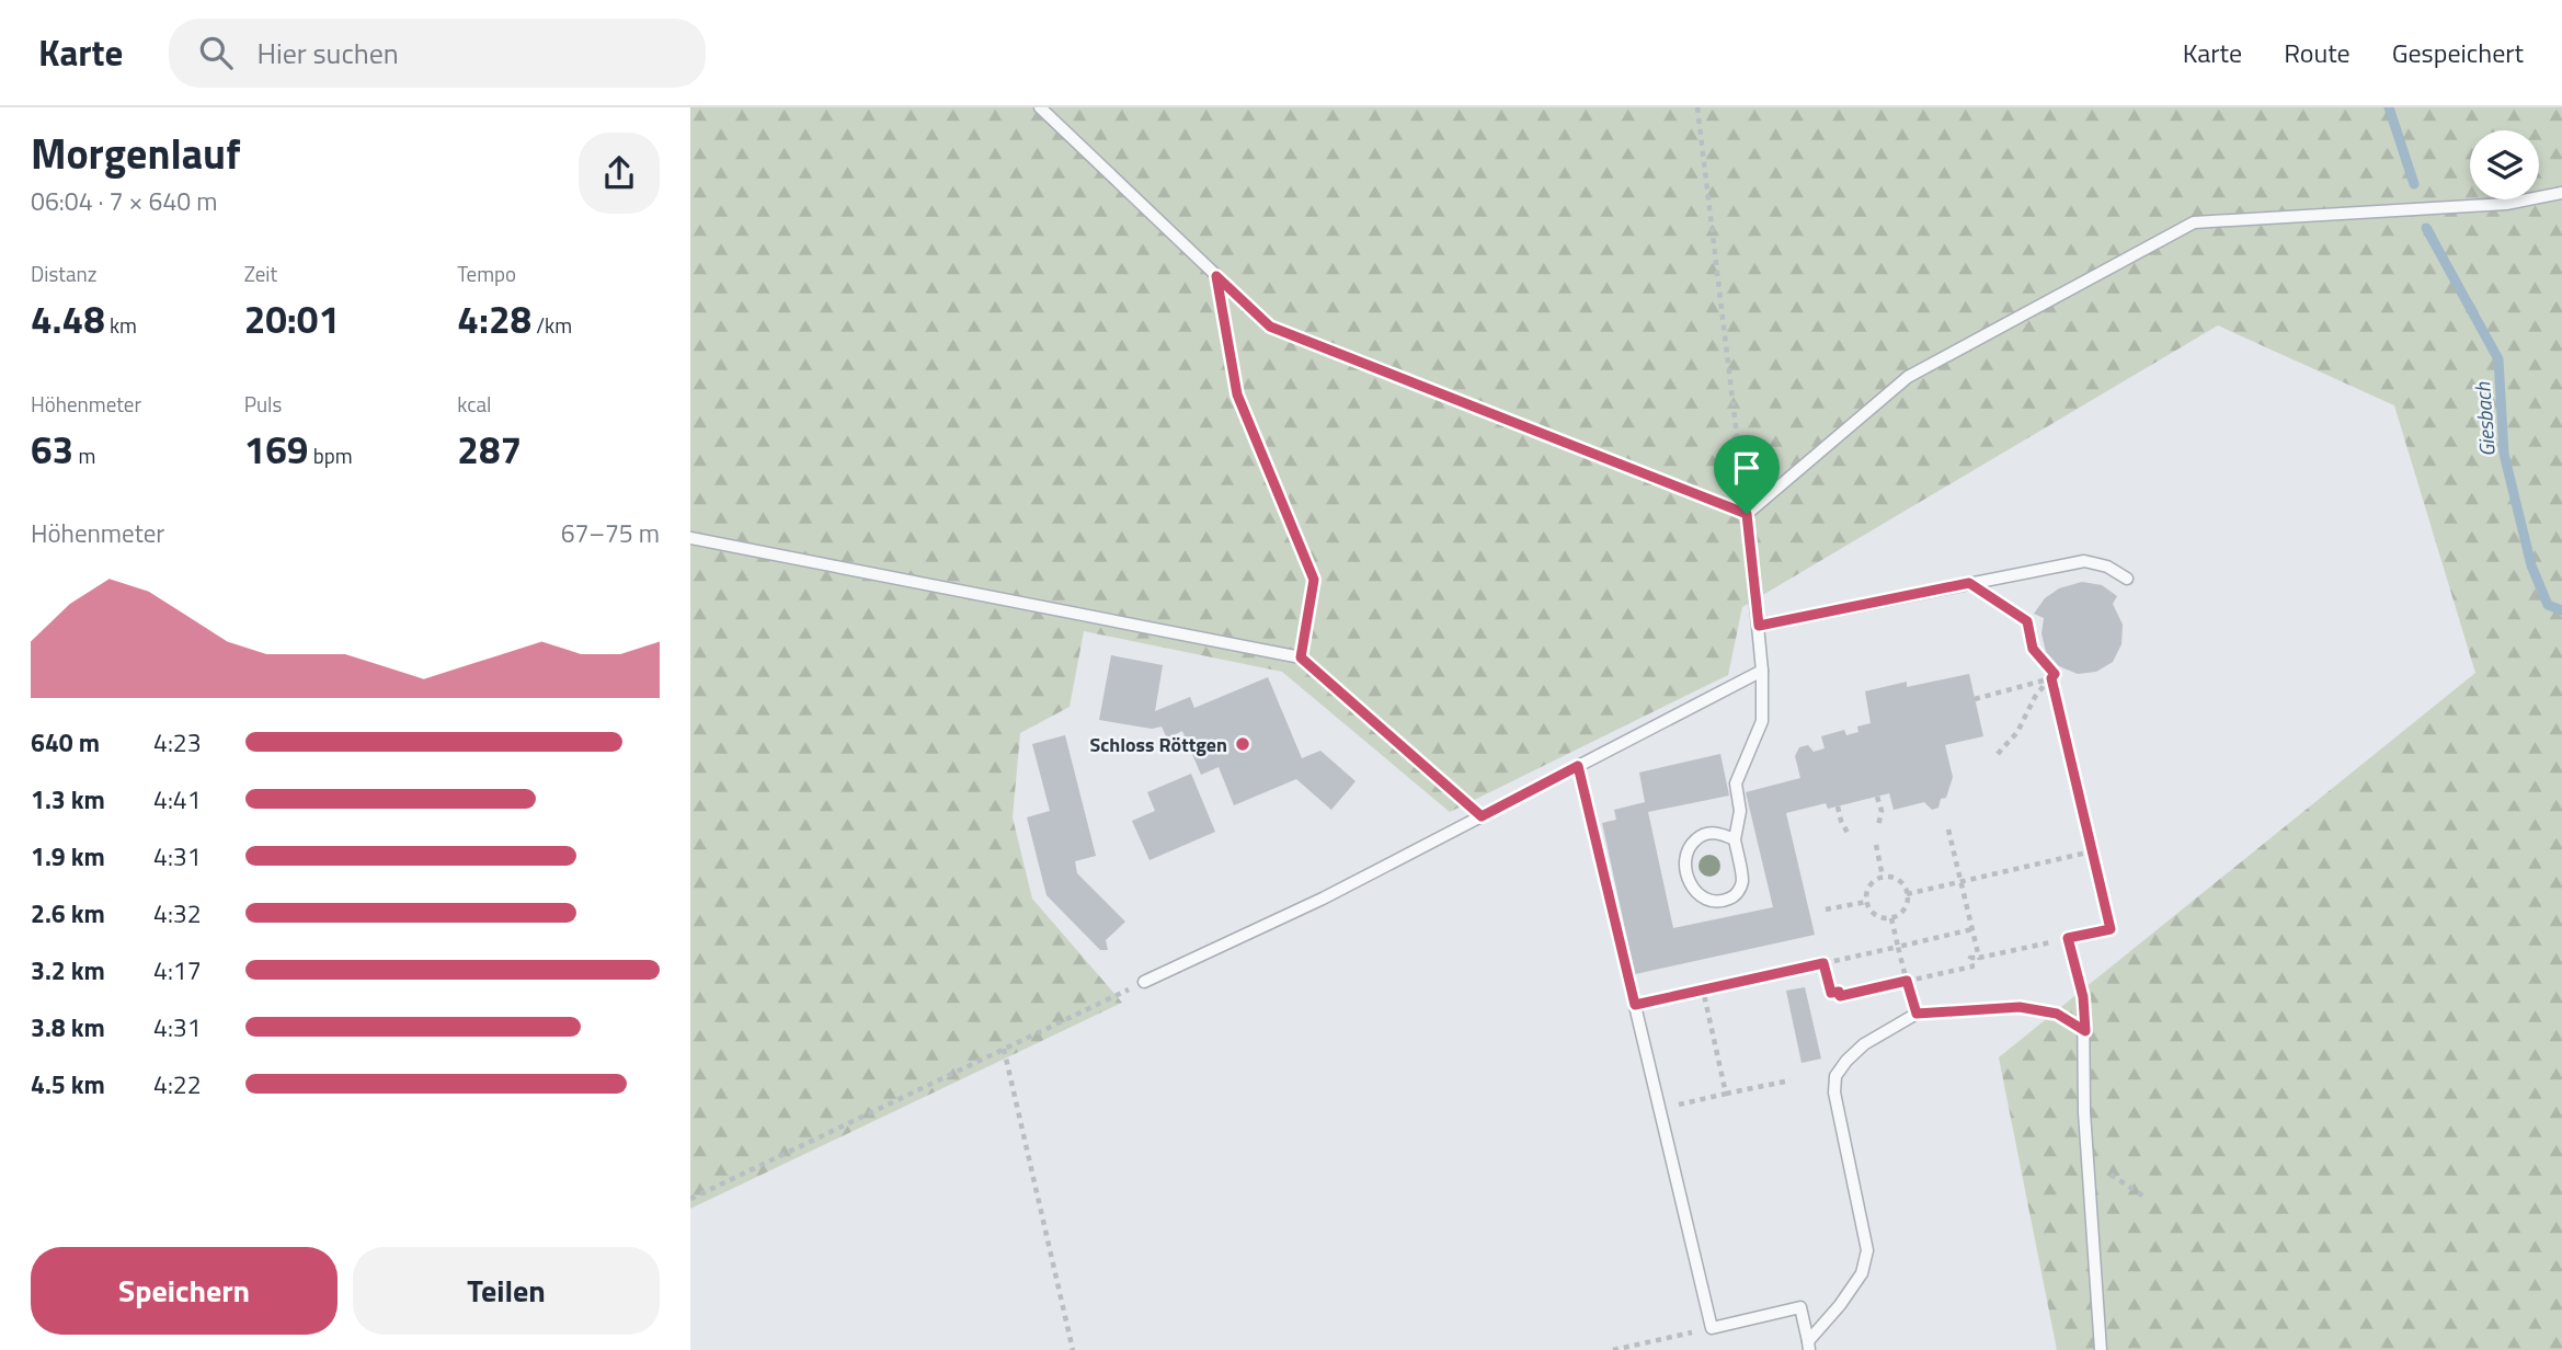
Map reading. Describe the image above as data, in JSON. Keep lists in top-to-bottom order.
{
  "water": ["Giesbach"],
  "places": ["Schloss Röttgen"],
  "page": {
    "header": "Karte",
    "search": "Hier suchen",
    "nav": ["Karte", "Route", "Gespeichert"],
    "heading": ["Morgenlauf", "06:04 · 7 × 640 m"],
    "stats": [
      ["Distanz", "4.48 km"],
      ["Zeit", "20:01"],
      ["Tempo", "4:28 /km"],
      ["Höhenmeter", "63 m"],
      ["Puls", "169 bpm"],
      ["kcal", "287"]
    ],
    "chart": ["Höhenmeter", "67–75 m"],
    "list": [
      {
        "name": "640 m",
        "note": "4:23"
      },
      {
        "name": "1.3 km",
        "note": "4:41"
      },
      {
        "name": "1.9 km",
        "note": "4:31"
      },
      {
        "name": "2.6 km",
        "note": "4:32"
      },
      {
        "name": "3.2 km",
        "note": "4:17"
      },
      {
        "name": "3.8 km",
        "note": "4:31"
      },
      {
        "name": "4.5 km",
        "note": "4:22"
      }
    ],
    "buttons": ["Speichern", "Teilen"]
  }
}
